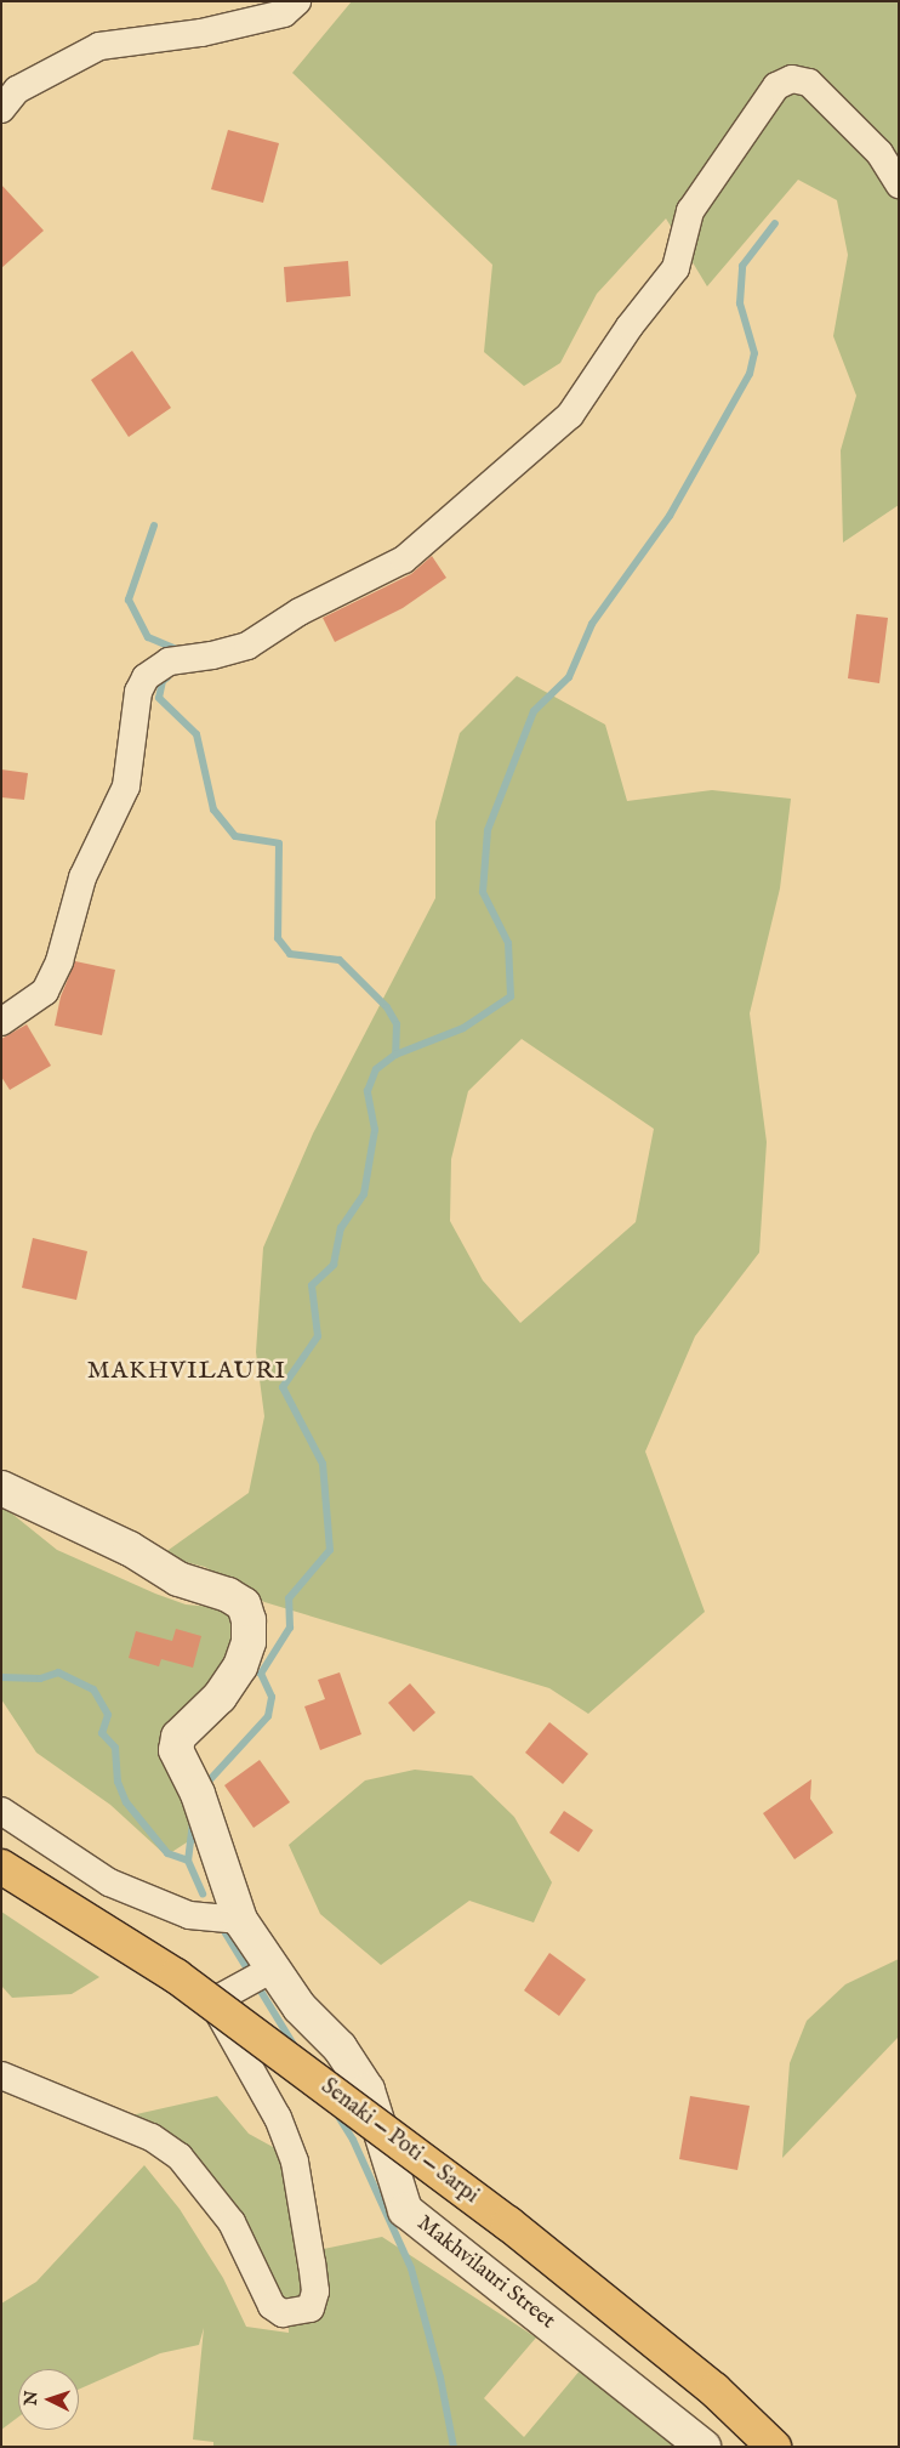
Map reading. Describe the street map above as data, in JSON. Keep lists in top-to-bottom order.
{
  "streets": {
    "highway": ["Senaki — Poti — Sarpi"],
    "street": ["Makhvilauri Street"]
  },
  "districts": ["MAKHVILAURI"],
  "north": "left"
}
